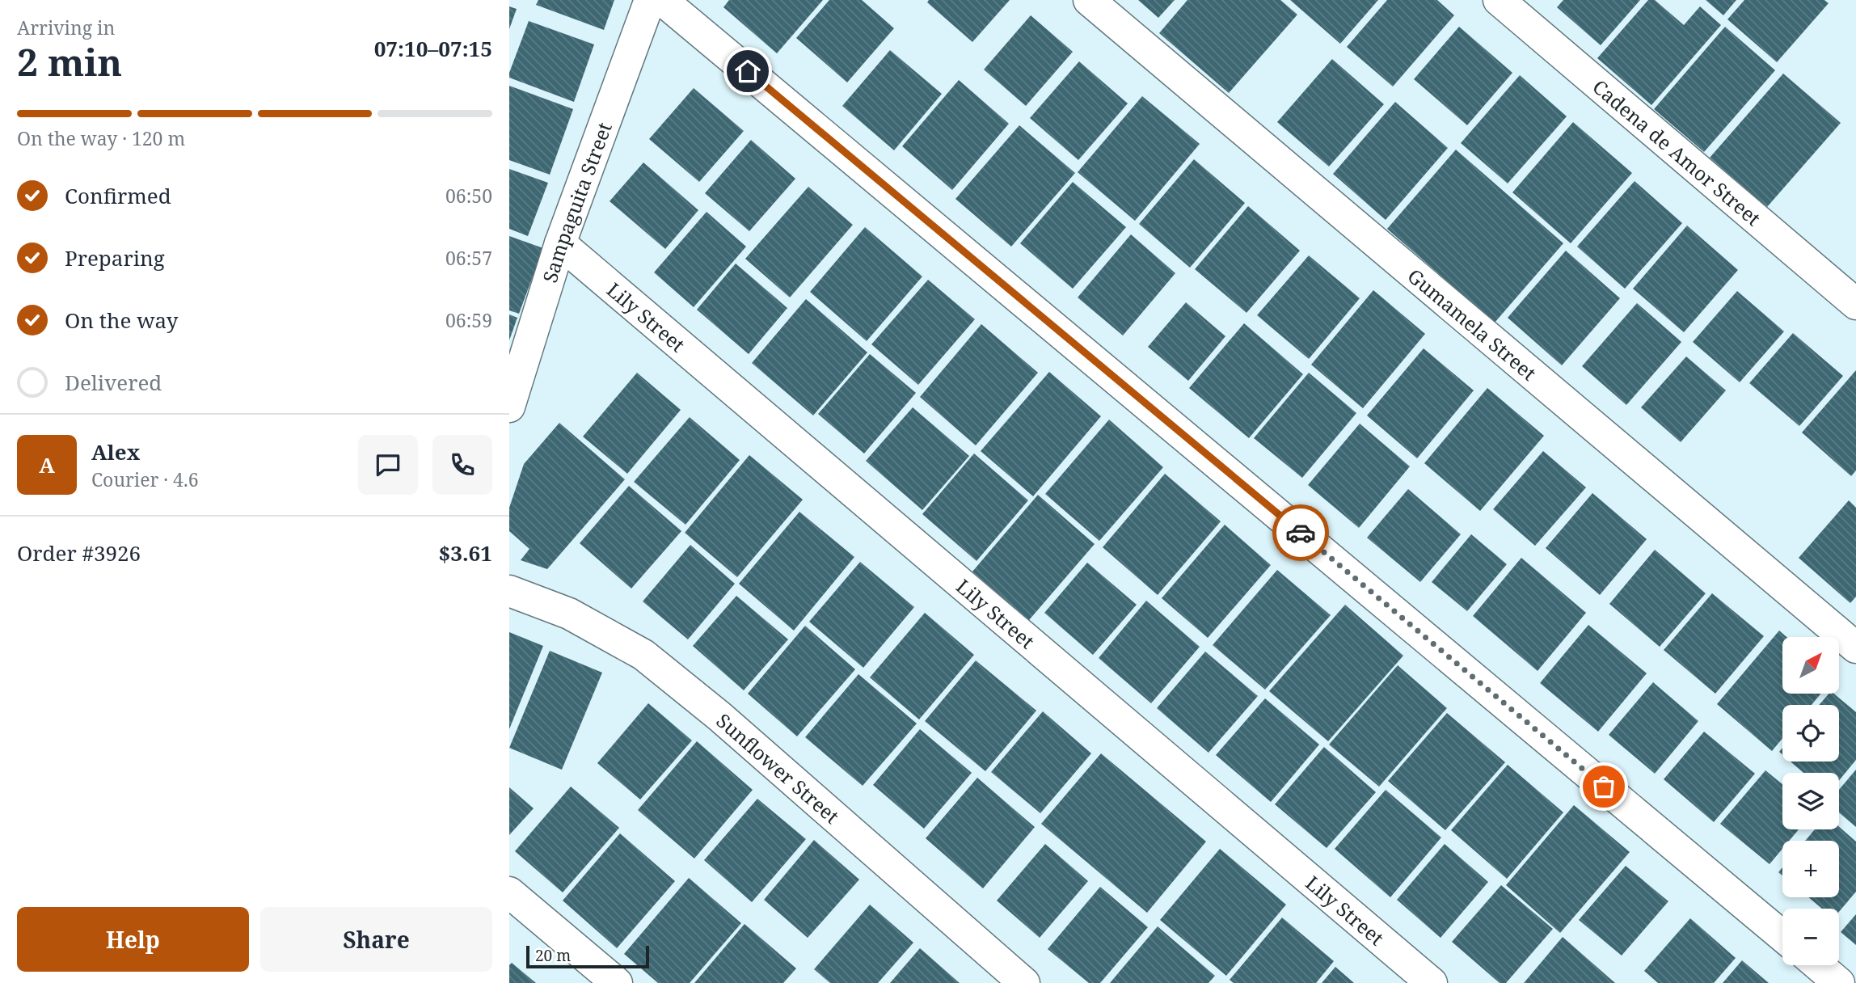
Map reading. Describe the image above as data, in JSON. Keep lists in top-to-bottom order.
{
  "streets": {
    "street": [
      "Cadena de Amor Street",
      "Sampaguita Street",
      "Lily Street",
      "Gumamela Street",
      "Sunflower Street"
    ]
  },
  "crossings": [
    ["Sampaguita Street", "Lily Street"]
  ],
  "scale_bar": "20 m",
  "north": "top right",
  "page": {
    "heading": ["2 min", "Arriving in", "07:10–07:15"],
    "panel": [
      "Alex",
      "Courier · 4.6",
      "Order #3926",
      "$3.61"
    ],
    "bar": "On the way · 120 m",
    "list": [
      ["Confirmed", "06:50"],
      ["Preparing", "06:57"],
      ["On the way", "06:59"],
      "Delivered"
    ],
    "round": "A",
    "map_buttons": ["+", "−"],
    "buttons": ["Help", "Share"],
    "scale": "20 m"
  }
}
